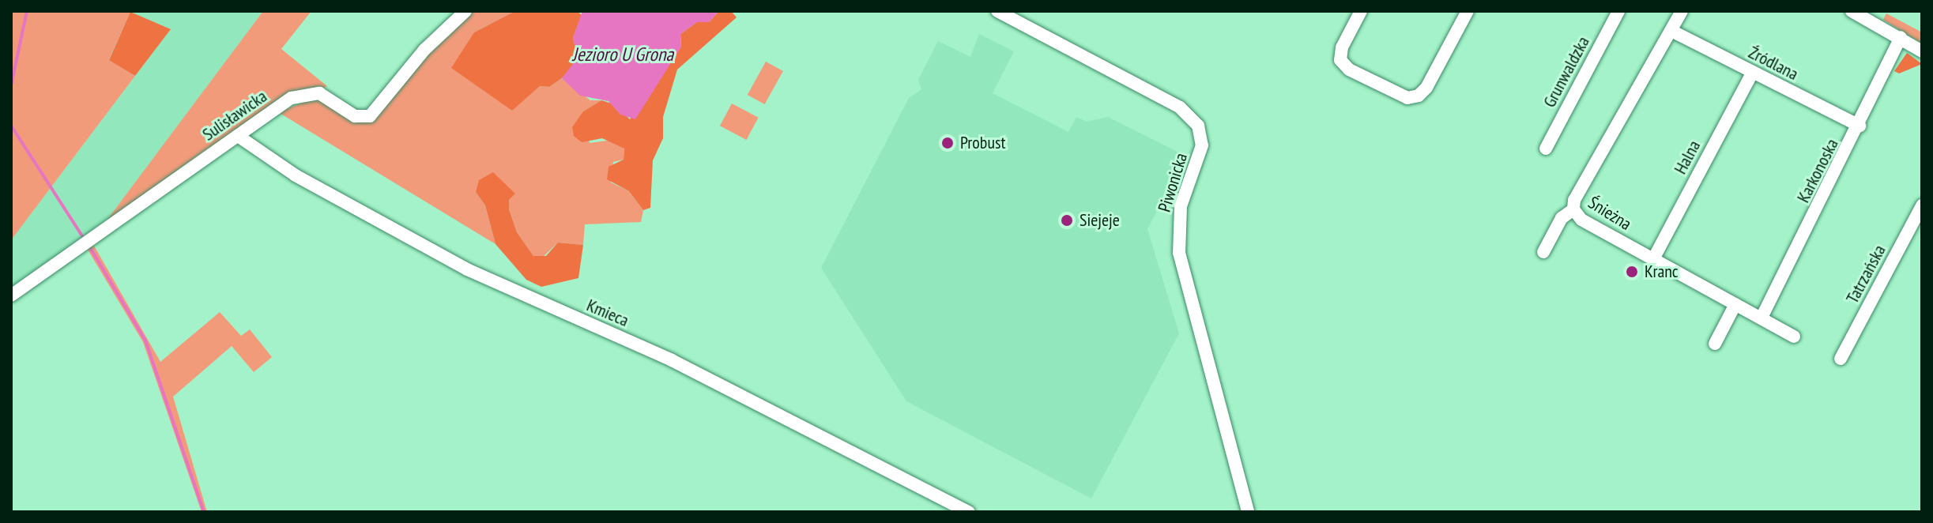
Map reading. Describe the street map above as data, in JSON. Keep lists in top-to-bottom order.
{
  "streets": {
    "street": [
      "Źródlana",
      "Grunwaldzka",
      "Sulisławicka",
      "Halna",
      "Karkonoska",
      "Piwonicka",
      "Śnieżna",
      "Tatrzańska",
      "Kmieca"
    ]
  },
  "crossings": [
    ["Źródlana", "Halna"],
    ["Źródlana", "Karkonoska"],
    ["Źródlana", "Śnieżna"],
    ["Sulisławicka", "Kmieca"],
    ["Halna", "Śnieżna"],
    ["Karkonoska", "Śnieżna"]
  ],
  "water": ["Jezioro U Grona"],
  "places": ["Probust", "Siejeje", "Kranc"]
}
